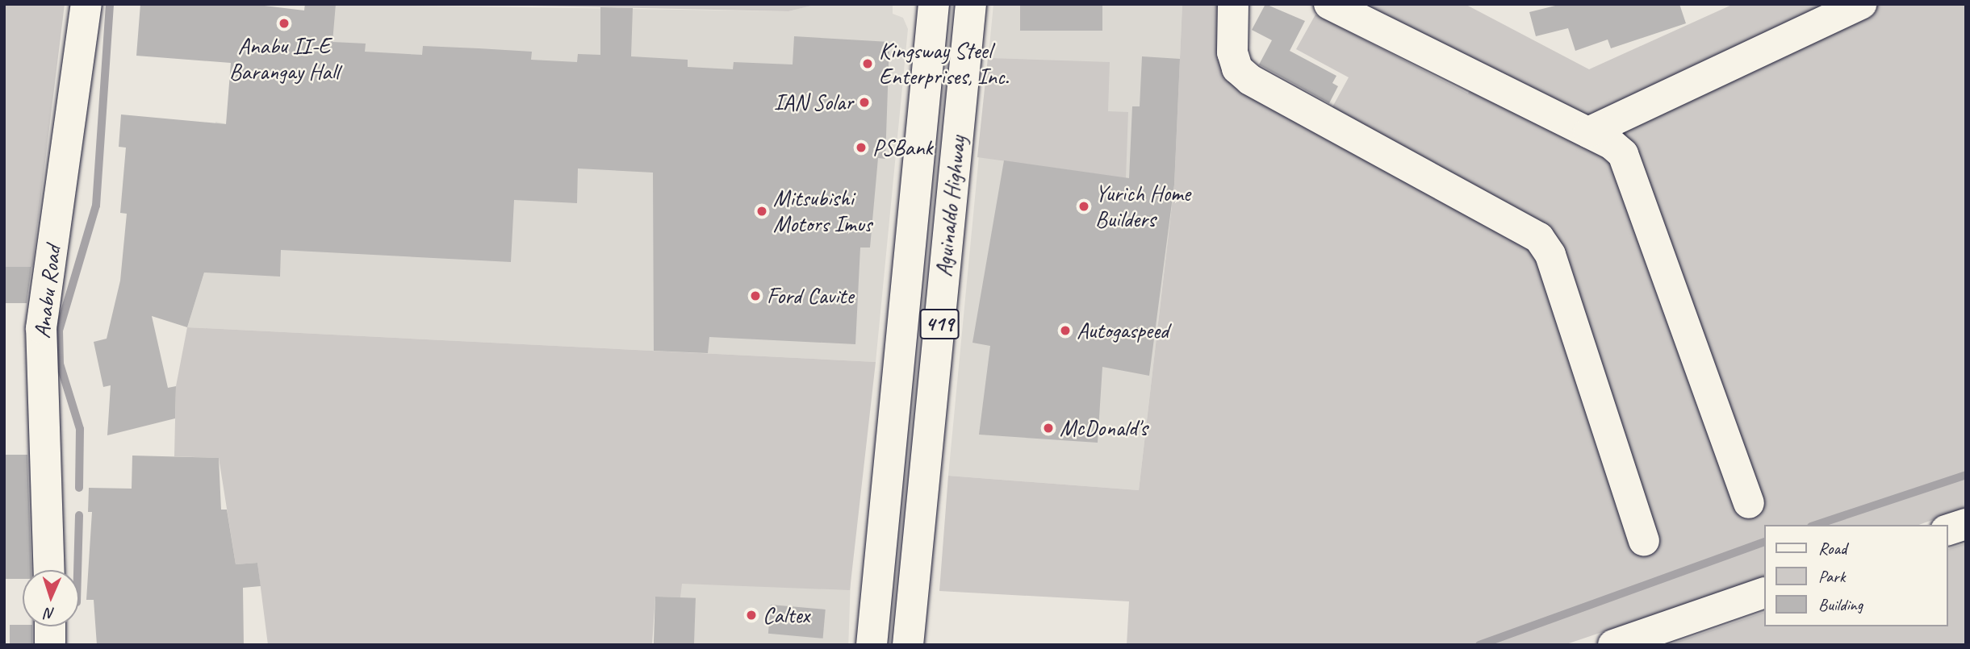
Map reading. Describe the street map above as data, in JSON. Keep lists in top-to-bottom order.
{
  "streets": {
    "main road": ["Aguinaldo Highway", "Anabu Road", "419"]
  },
  "places": [
    "Anabu II-E Barangay Hall",
    "Kingsway Steel Enterprises, Inc.",
    "IAN Solar",
    "PSBank",
    "Yurich Home Builders",
    "Mitsubishi Motors Imus",
    "Ford Cavite",
    "Autogaspeed",
    "McDonald's",
    "Caltex"
  ],
  "legend": ["Road", "Park", "Building"],
  "north": "bottom"
}
